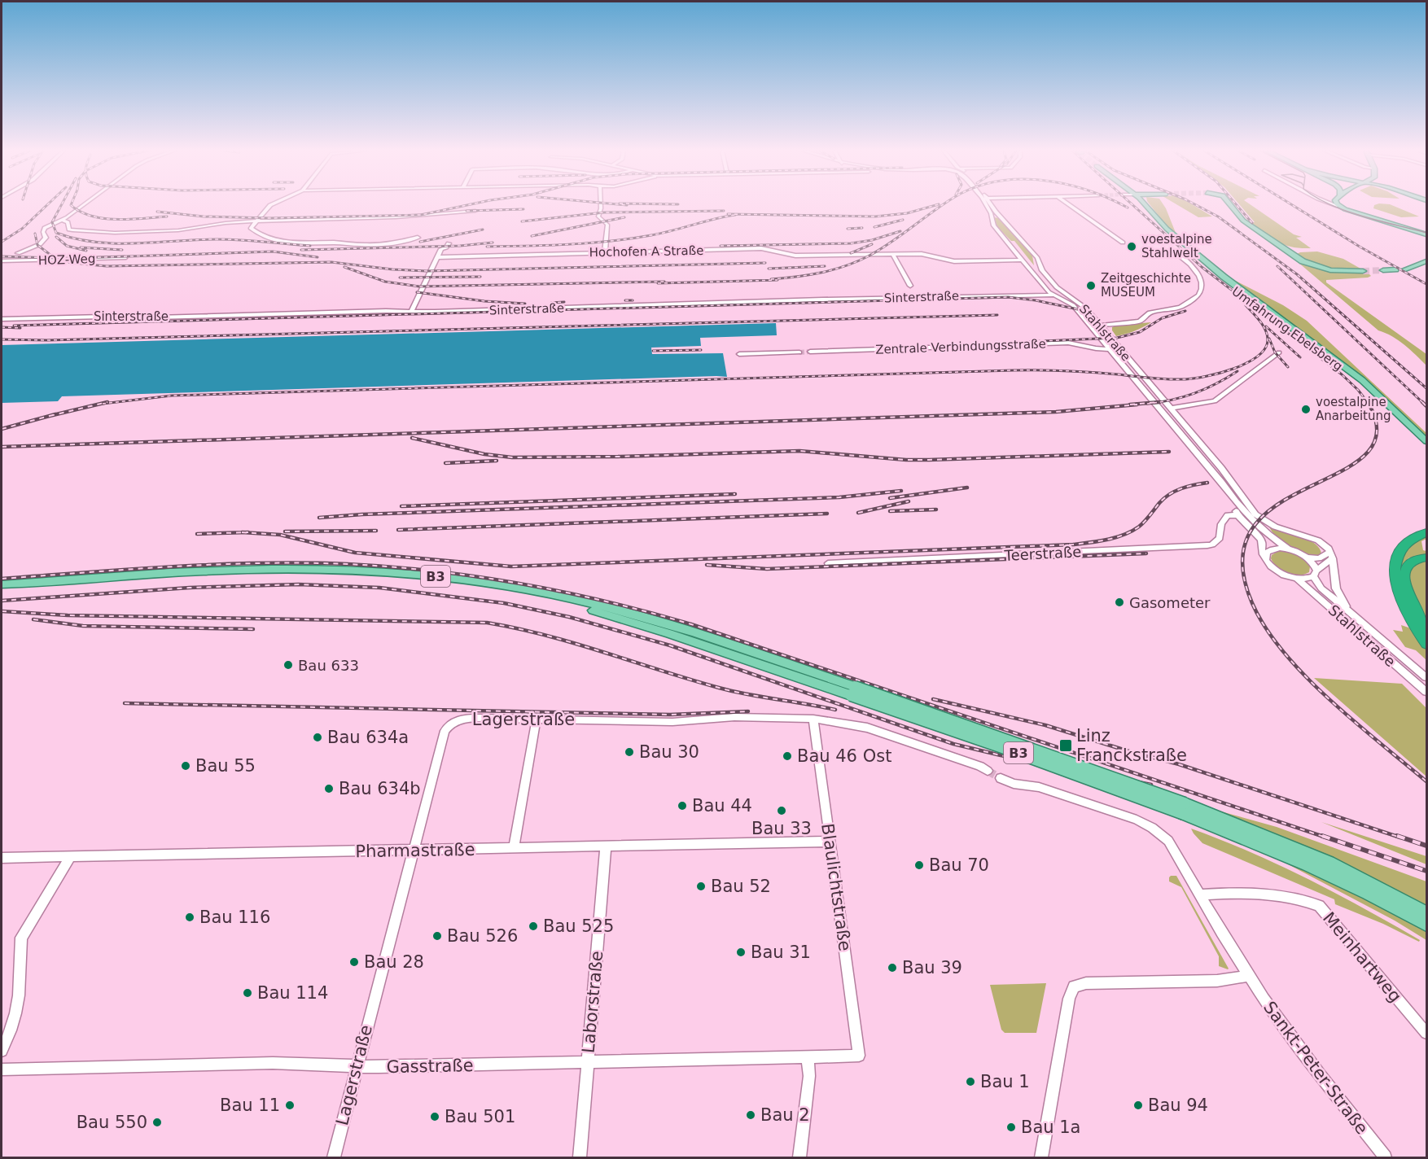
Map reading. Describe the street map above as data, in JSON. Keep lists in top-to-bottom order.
{
  "streets": {
    "main road": ["Umfahrung Ebelsberg", "B3"],
    "street": [
      "Hochofen A Straße",
      "HOZ-Weg",
      "Sinterstraße",
      "Stahlstraße",
      "Zentrale Verbindungsstraße",
      "Teerstraße",
      "Lagerstraße",
      "Pharmastraße",
      "Blaulichtstraße",
      "Meinhartweg",
      "Laborstraße",
      "Gasstraße",
      "Sankt-Peter-Straße"
    ]
  },
  "crossings": [
    ["Lagerstraße", "Pharmastraße"],
    ["Lagerstraße", "Blaulichtstraße"],
    ["Lagerstraße", "Gasstraße"],
    ["Pharmastraße", "Blaulichtstraße"],
    ["Pharmastraße", "Laborstraße"],
    ["Blaulichtstraße", "Gasstraße"],
    ["Meinhartweg", "Sankt-Peter-Straße"],
    ["Laborstraße", "Gasstraße"]
  ],
  "places": {
    "other": [
      "voestalpine Stahlwelt",
      "Zeitgeschichte MUSEUM",
      "voestalpine Anarbeitung",
      "Gasometer",
      "Bau 633",
      "Bau 634a",
      "Bau 30",
      "Bau 46 Ost",
      "Bau 55",
      "Bau 634b",
      "Bau 44",
      "Bau 33",
      "Bau 70",
      "Bau 52",
      "Bau 116",
      "Bau 525",
      "Bau 526",
      "Bau 31",
      "Bau 28",
      "Bau 39",
      "Bau 114",
      "Bau 1",
      "Bau 11",
      "Bau 94",
      "Bau 2",
      "Bau 501",
      "Bau 550",
      "Bau 1a"
    ],
    "transit": ["Linz Franckstraße"]
  }
}
